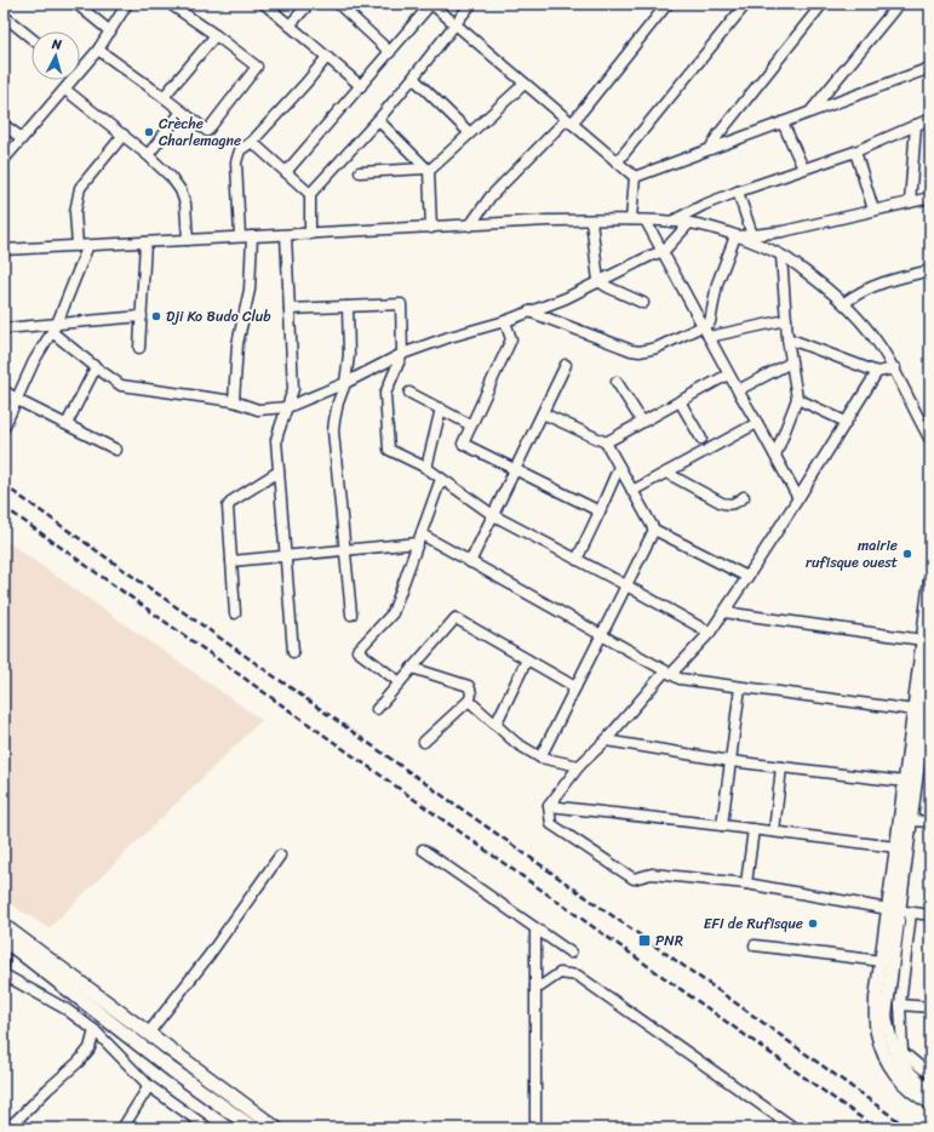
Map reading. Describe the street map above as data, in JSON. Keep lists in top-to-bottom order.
{
  "places": {
    "other": [
      "Crèche Charlemagne",
      "Dji Ko Budo Club",
      "mairie rufisque ouest",
      "EFI de Rufisque"
    ],
    "transit": ["PNR"]
  },
  "north": "top"
}
